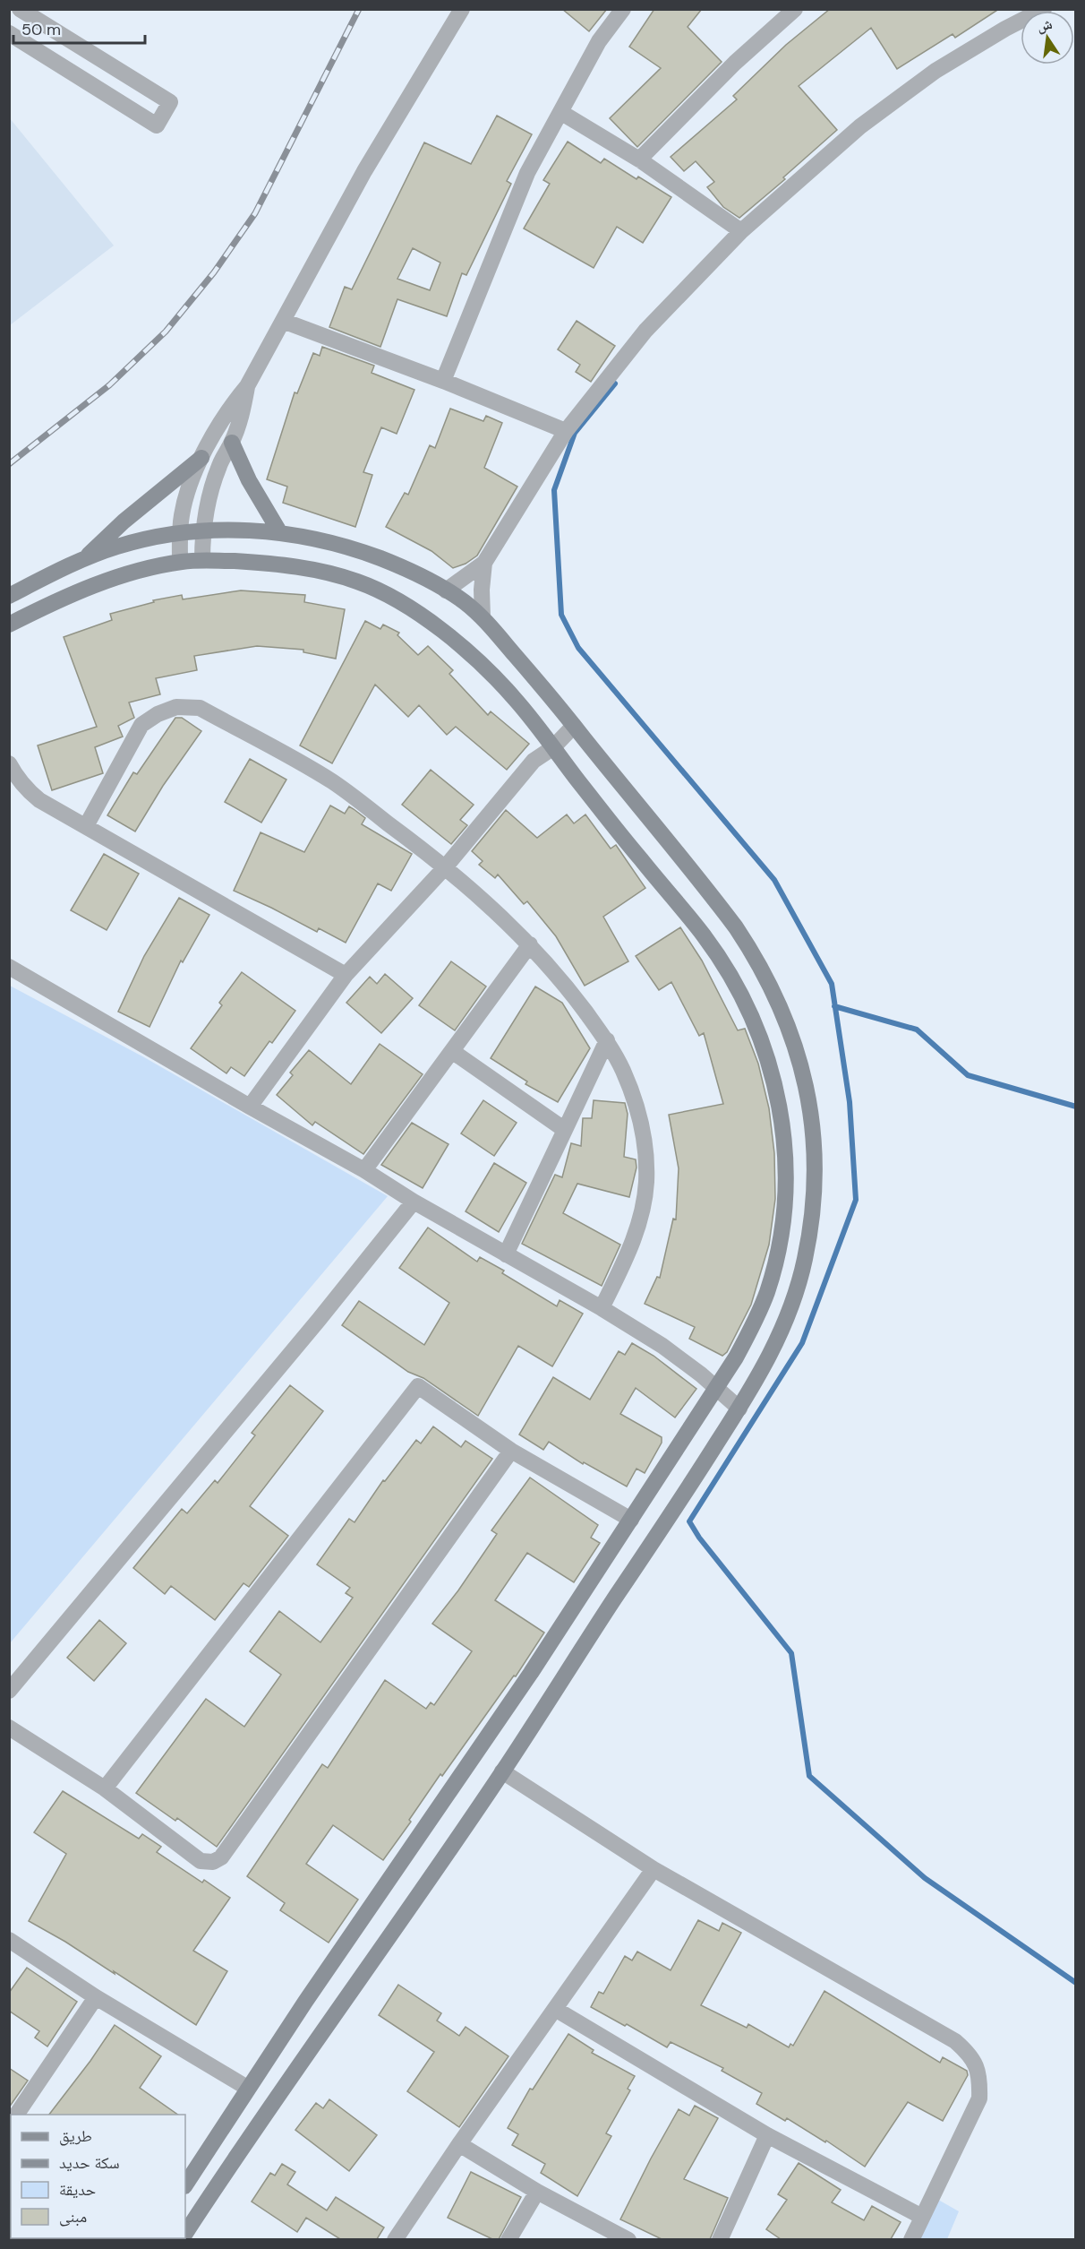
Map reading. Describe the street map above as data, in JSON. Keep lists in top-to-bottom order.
{
  "legend": [
    "طريق",
    "سكة حديد",
    "حديقة",
    "مبنى"
  ],
  "scale_bar": "50 m",
  "north": "top"
}
